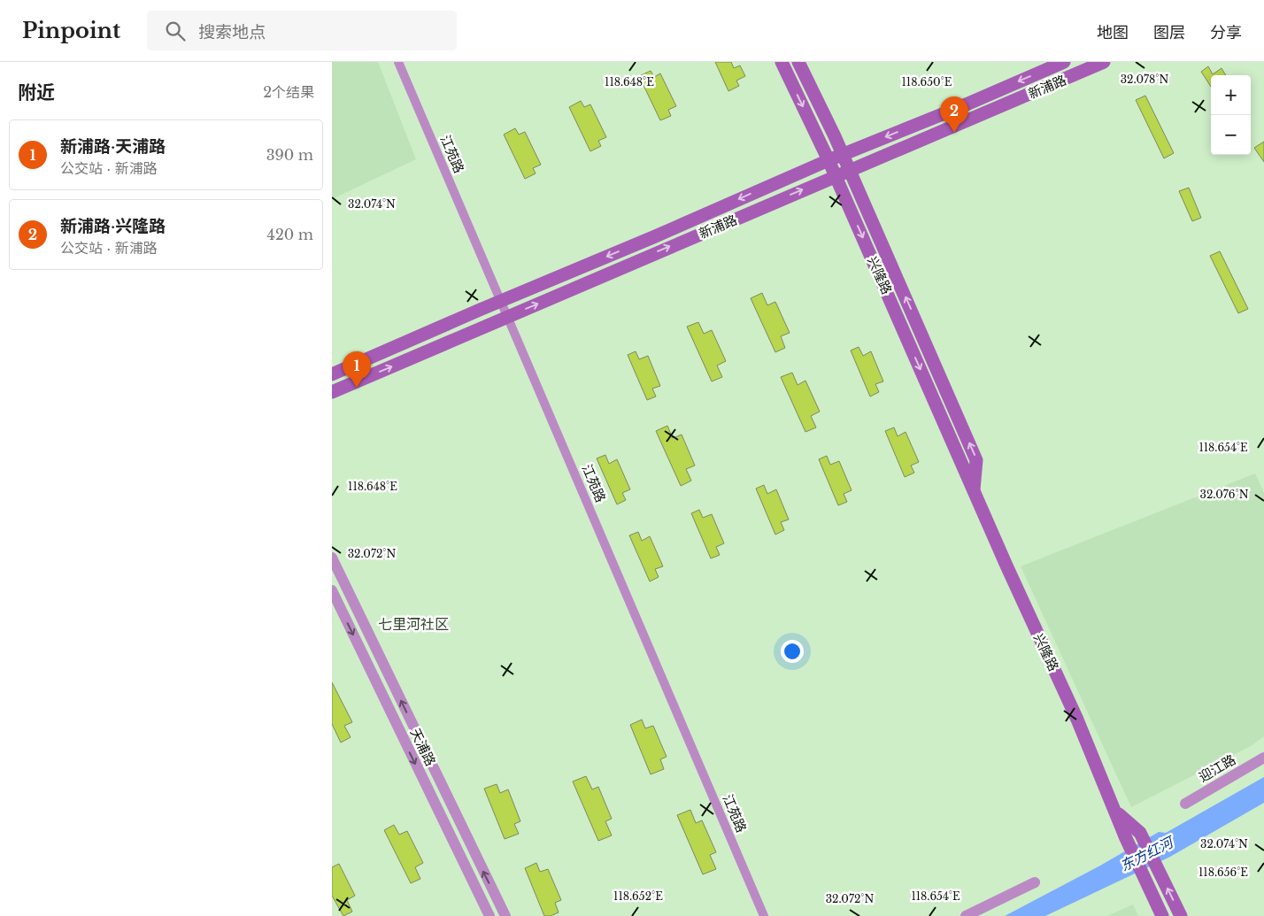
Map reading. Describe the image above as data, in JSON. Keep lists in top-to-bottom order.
{
  "streets": {
    "main road": ["新浦路", "兴隆路"],
    "street": ["江苑路", "天浦路", "迎江路"]
  },
  "crossings": [
    ["新浦路", "江苑路"],
    ["新浦路", "兴隆路"]
  ],
  "districts": ["七里河社区"],
  "water": ["东方红河"],
  "page": {
    "header": "Pinpoint",
    "search": "搜索地点",
    "nav": ["地图", "图层", "分享"],
    "heading": ["附近", "2个结果"],
    "map_buttons": ["+", "−"],
    "pins": ["2", "1"],
    "list": [
      {
        "mark": "1",
        "name": "新浦路·天浦路",
        "note": "公交站 · 新浦路",
        "value": "390 m"
      },
      {
        "mark": "2",
        "name": "新浦路·兴隆路",
        "note": "公交站 · 新浦路",
        "value": "420 m"
      }
    ]
  },
  "coordinates": [
    "32.078°N",
    "118.648°E",
    "118.650°E",
    "32.074°N",
    "118.654°E",
    "32.076°N",
    "32.072°N",
    "118.656°E",
    "118.652°E"
  ]
}
